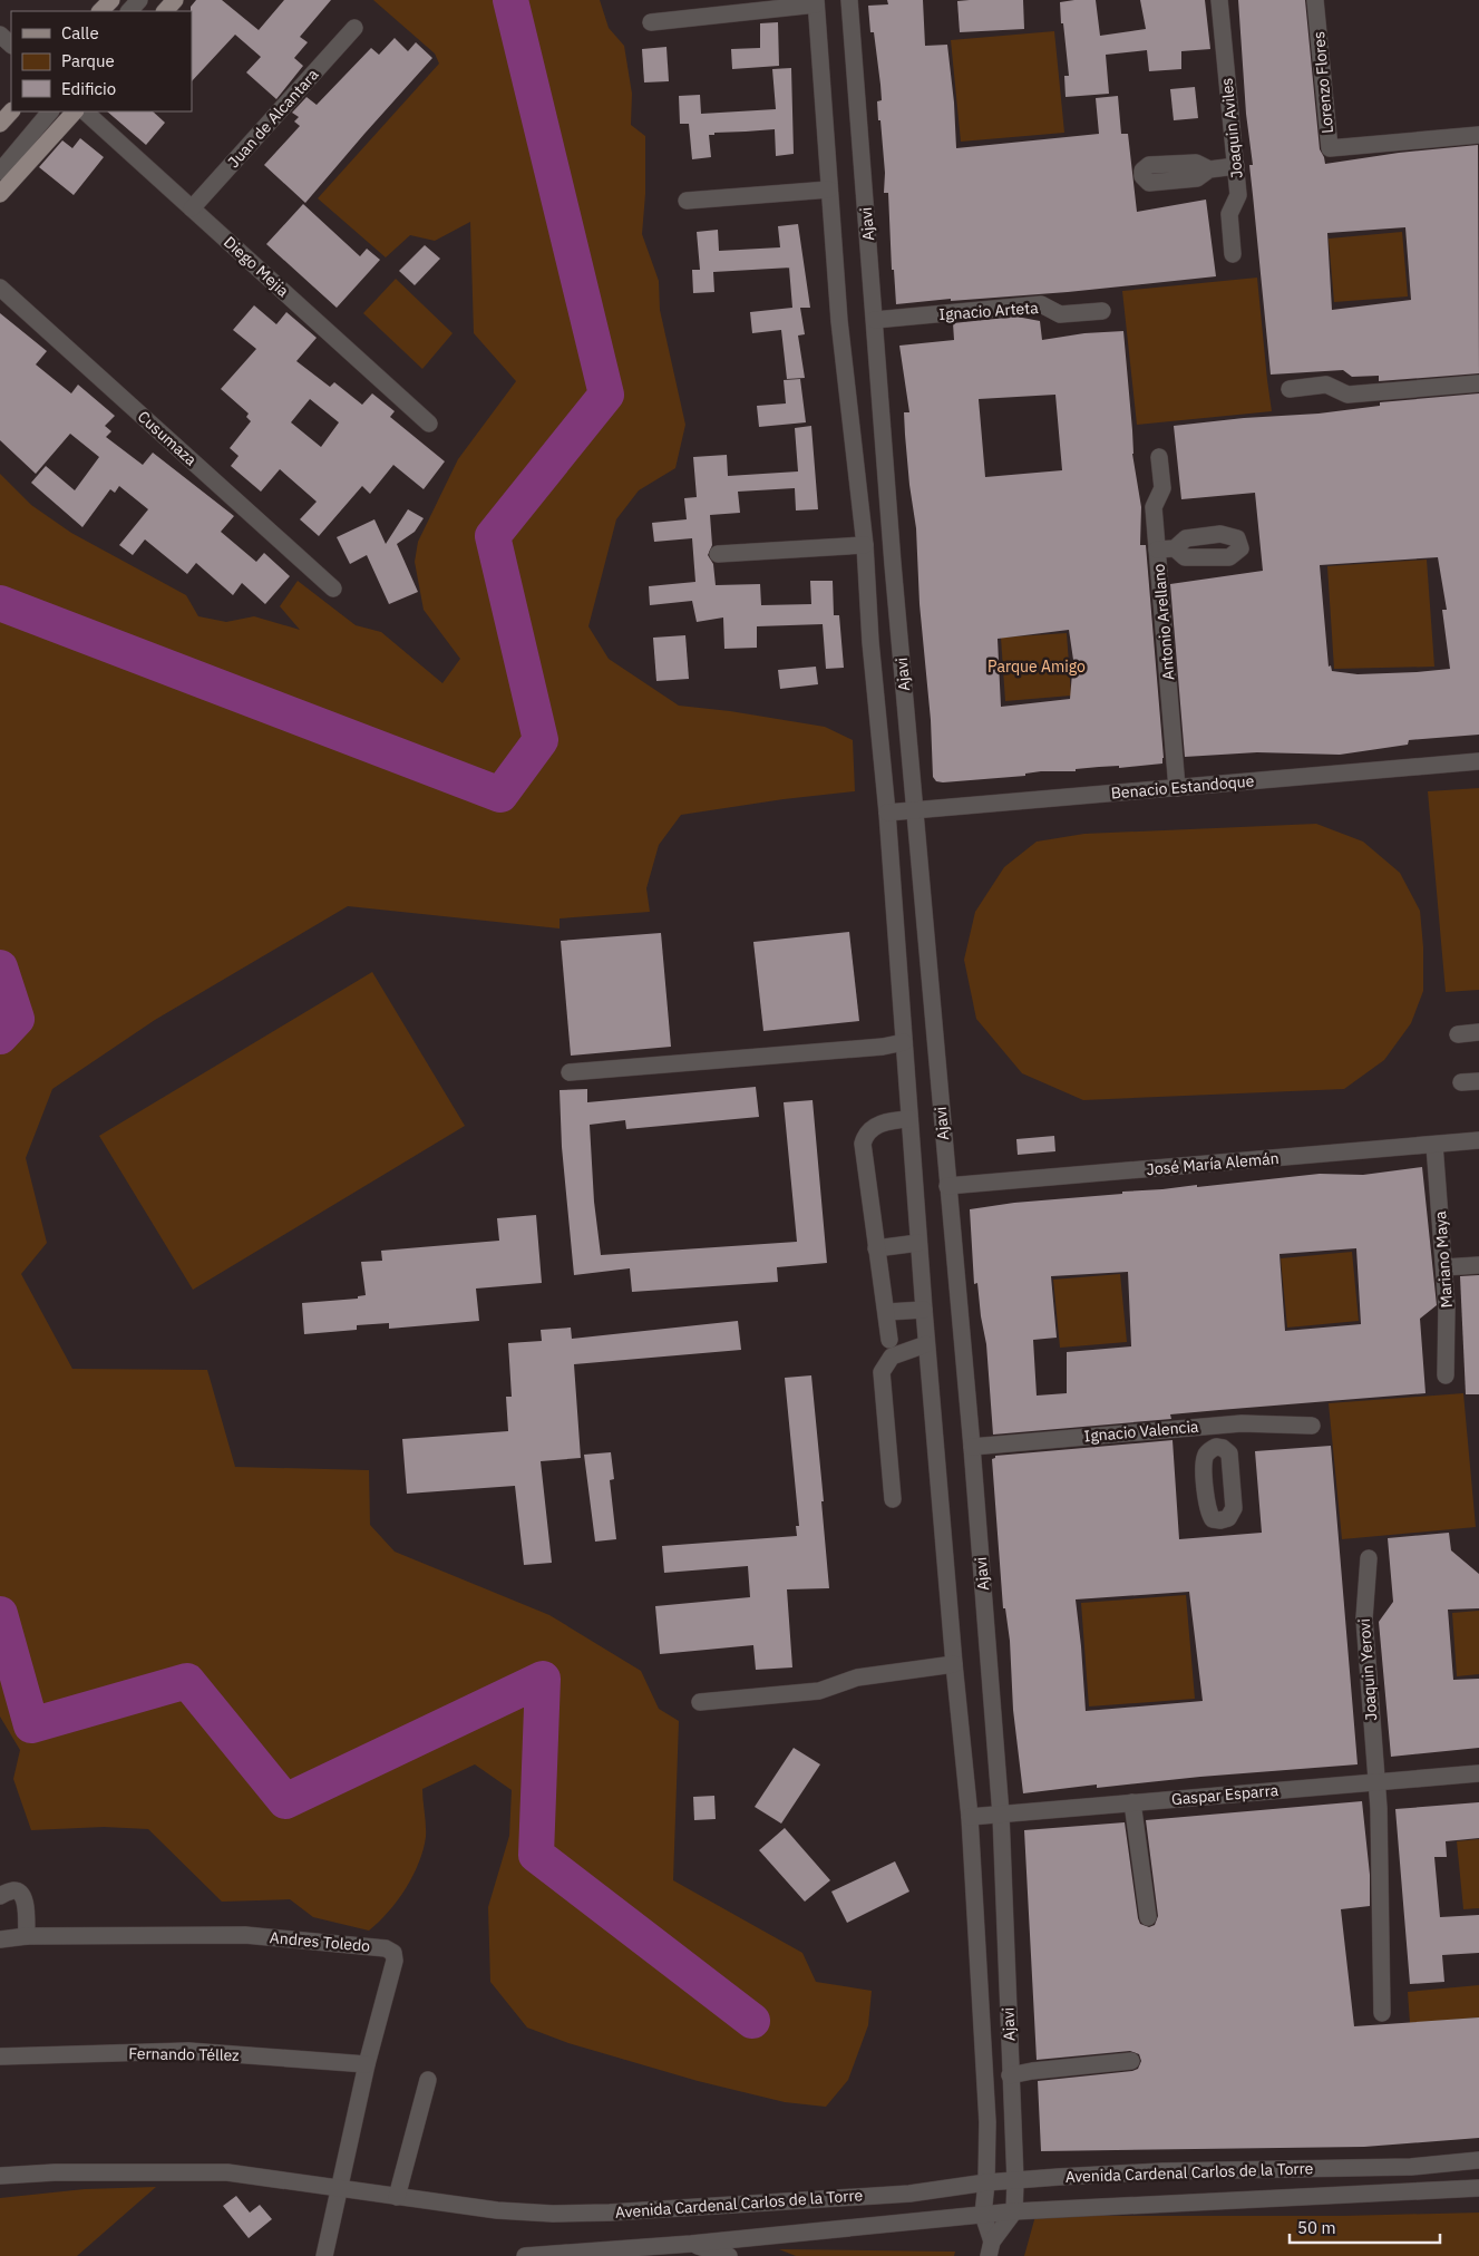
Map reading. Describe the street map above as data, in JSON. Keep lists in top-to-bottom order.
{
  "streets": {
    "street": [
      "Lorenzo Flores",
      "Juan de Alcantara",
      "Joaquin Aviles",
      "Ajavi",
      "Diego Mejia",
      "Ignacio Arteta",
      "Cusumaza",
      "Antonio Arellano",
      "Benacio Estandoque",
      "José María Alemán",
      "Mariano Maya",
      "Ignacio Valencia",
      "Joaquin Yerovi",
      "Gaspar Esparra",
      "Andres Toledo",
      "Fernando Téllez",
      "Avenida Cardenal Carlos de la Torre"
    ]
  },
  "crossings": [
    ["Juan de Alcantara", "Diego Mejia"],
    ["Ajavi", "Ignacio Arteta"],
    ["Ajavi", "Benacio Estandoque"],
    ["Ajavi", "José María Alemán"],
    ["Ajavi", "Ignacio Valencia"],
    ["Ajavi", "Gaspar Esparra"],
    ["Ajavi", "Avenida Cardenal Carlos de la Torre"],
    ["Antonio Arellano", "Benacio Estandoque"],
    ["José María Alemán", "Mariano Maya"],
    ["Joaquin Yerovi", "Gaspar Esparra"],
    ["Andres Toledo", "Fernando Téllez"],
    ["Andres Toledo", "Avenida Cardenal Carlos de la Torre"]
  ],
  "parks": ["Parque Amigo"],
  "legend": ["Calle", "Parque", "Edificio"],
  "scale_bar": "50 m"
}
